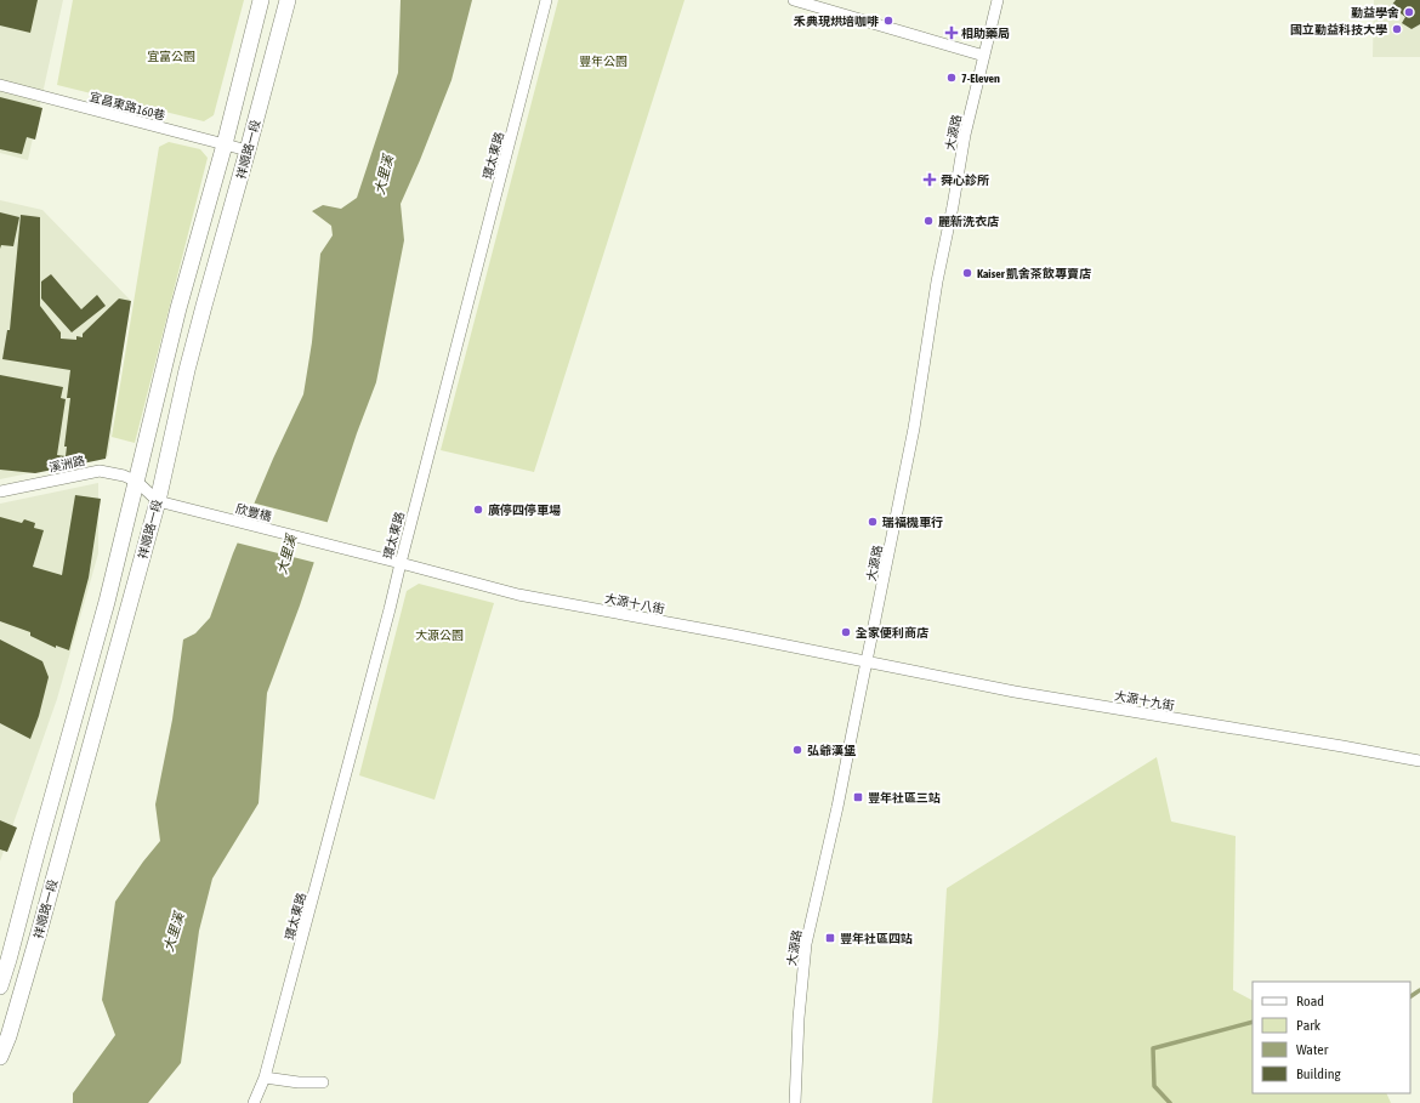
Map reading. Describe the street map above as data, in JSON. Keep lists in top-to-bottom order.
{
  "streets": {
    "street": [
      "宜昌東路160巷",
      "大源路",
      "祥順路一段",
      "環太東路",
      "溪洲路",
      "欣豐橋",
      "大源十八街",
      "大源十九街"
    ]
  },
  "crossings": [
    ["宜昌東路160巷", "祥順路一段"],
    ["大源路", "大源十八街"],
    ["大源路", "大源十九街"],
    ["祥順路一段", "溪洲路"],
    ["祥順路一段", "欣豐橋"],
    ["環太東路", "欣豐橋"],
    ["環太東路", "大源十八街"],
    ["欣豐橋", "大源十八街"],
    ["大源十八街", "大源十九街"]
  ],
  "water": ["大里溪"],
  "parks": ["宜富公園", "豐年公園", "大源公園"],
  "places": {
    "other": [
      "勤益學舍",
      "禾典現烘培咖啡",
      "國立勤益科技大學",
      "7-Eleven",
      "麗新洗衣店",
      "Kaiser 凱舍茶飲專賣店",
      "廣停四停車場",
      "瑞福機車行",
      "全家便利商店",
      "弘爺漢堡"
    ],
    "health": ["相助藥局", "舜心診所"],
    "transit": ["豐年社區三站", "豐年社區四站"]
  },
  "legend": [
    "Road",
    "Park",
    "Water",
    "Building"
  ]
}
